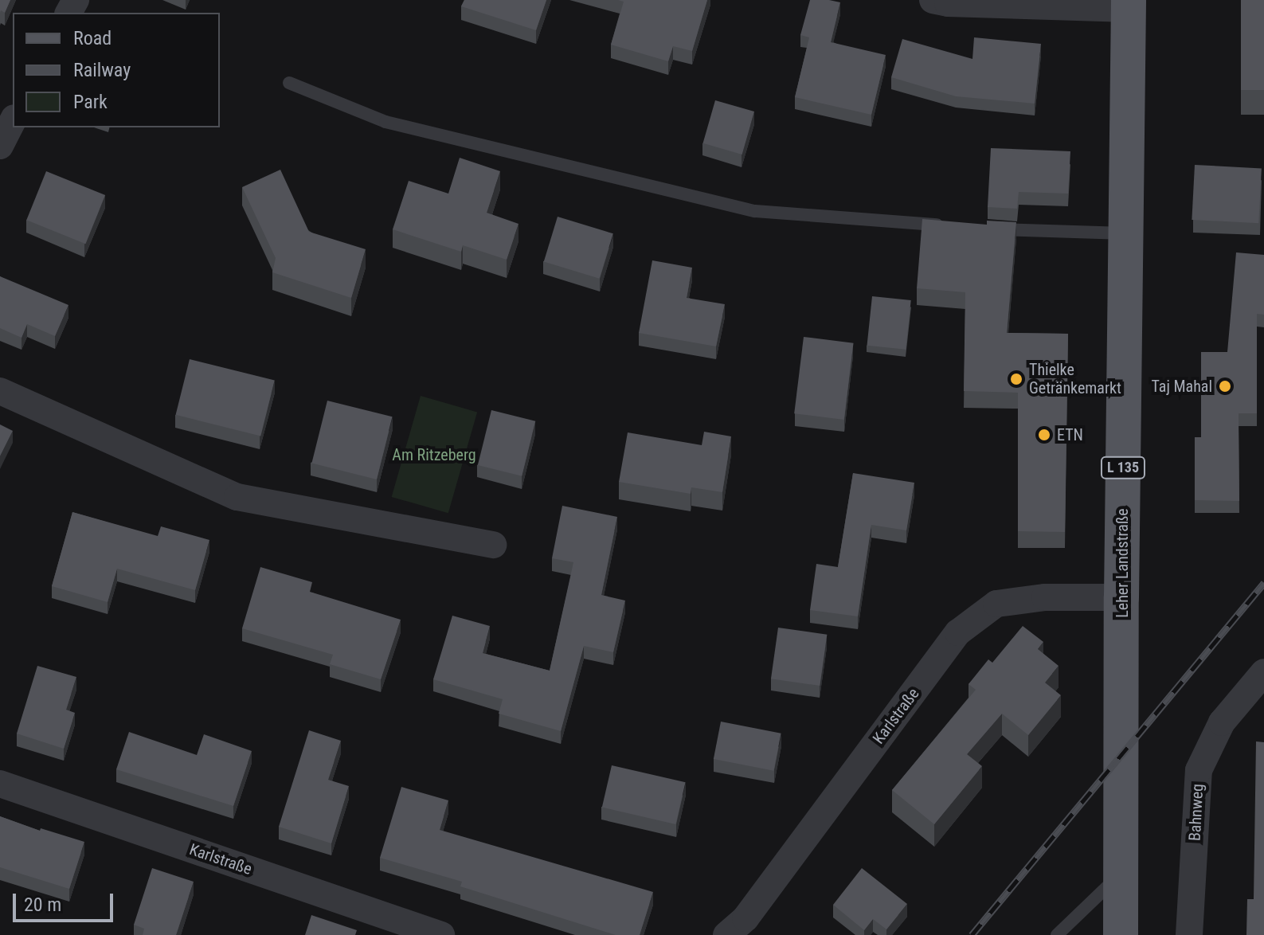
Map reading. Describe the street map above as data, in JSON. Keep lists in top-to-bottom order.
{
  "streets": {
    "main road": ["L 135", "Leher Landstraße"],
    "street": ["Karlstraße", "Bahnweg"]
  },
  "crossings": [
    ["Leher Landstraße", "Karlstraße"]
  ],
  "parks": ["Am Ritzeberg"],
  "places": ["Thielke Getränkemarkt", "Taj Mahal", "ETN"],
  "legend": ["Road", "Railway", "Park"],
  "scale_bar": "20 m"
}
